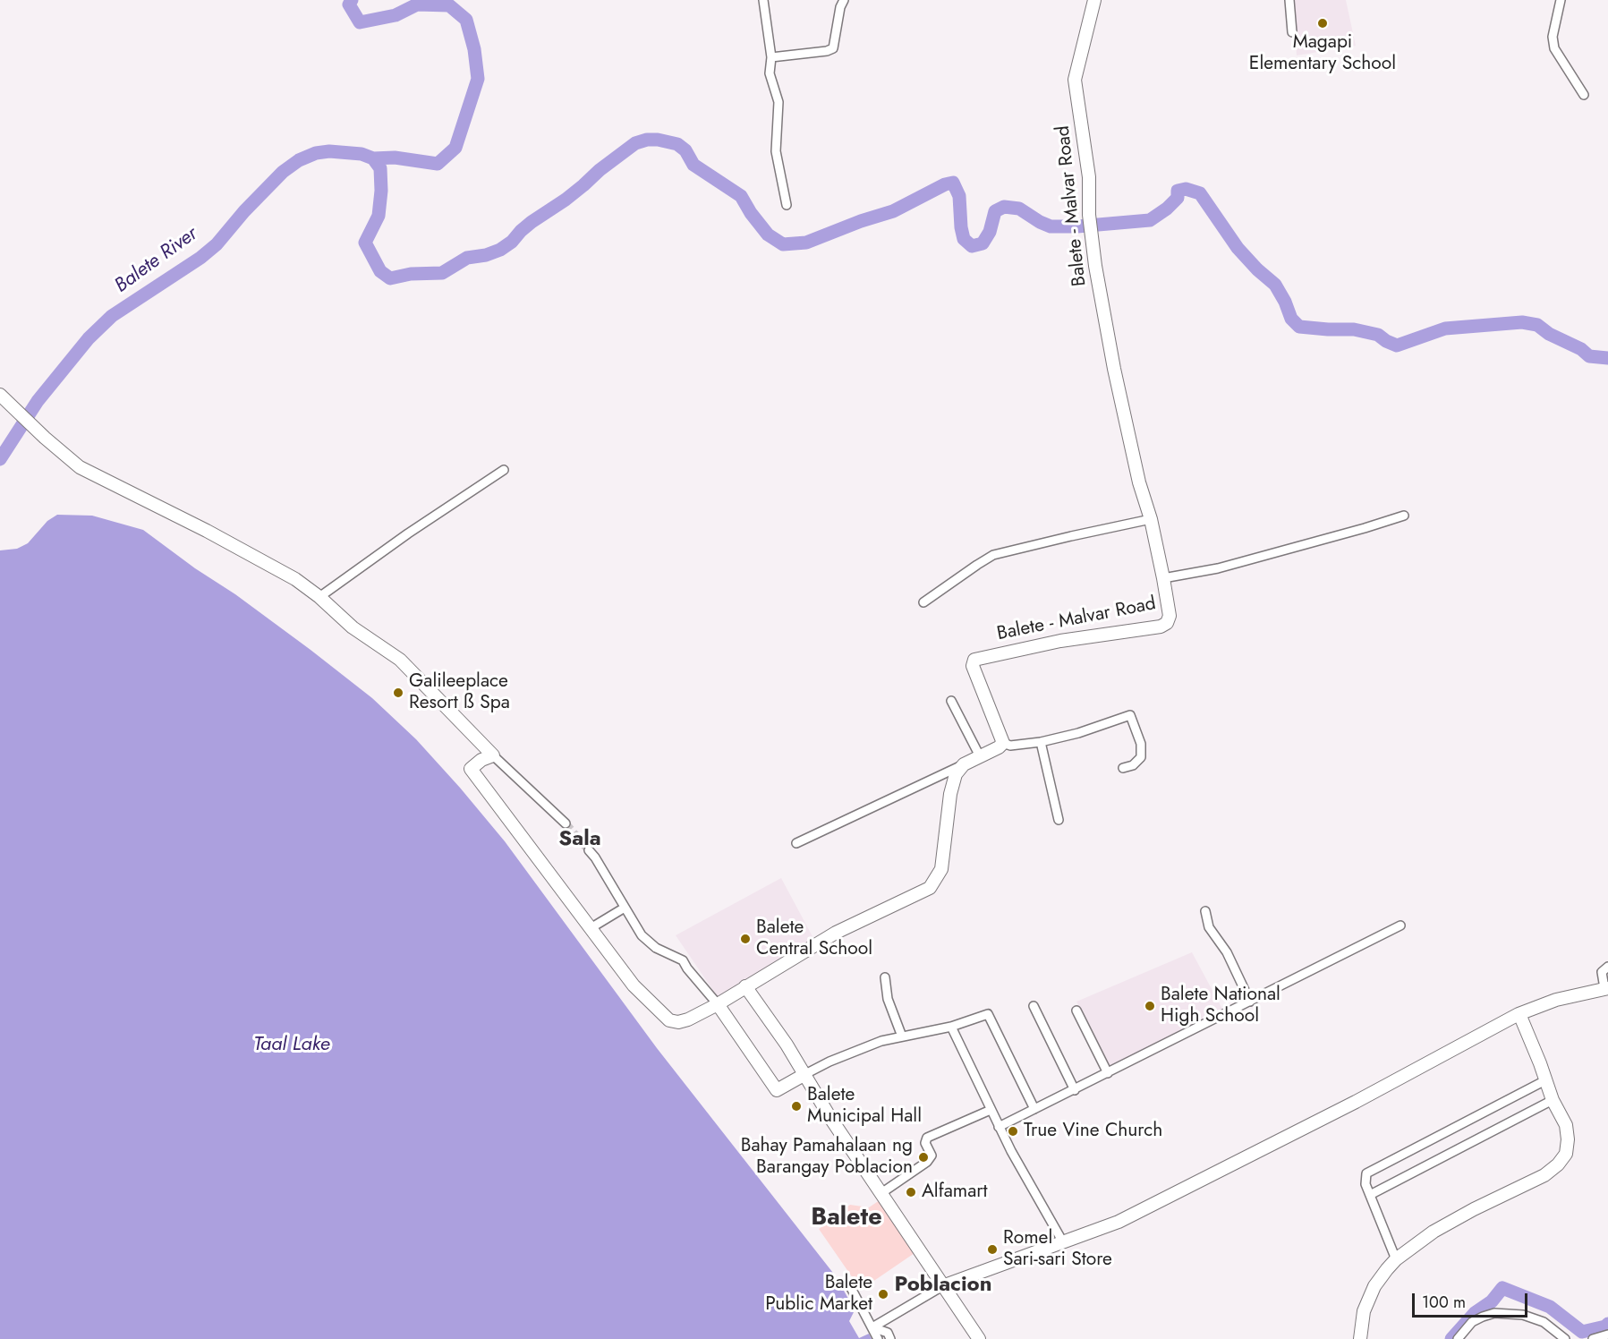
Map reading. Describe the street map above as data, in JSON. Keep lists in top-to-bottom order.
{
  "streets": {
    "main road": ["Balete - Malvar Road"]
  },
  "districts": ["Sala", "Balete", "Poblacion"],
  "water": ["Balete River", "Taal Lake"],
  "places": [
    "Magapi Elementary School",
    "Galileeplace Resort ß Spa",
    "Balete Central School",
    "Balete National High School",
    "Balete Municipal Hall",
    "True Vine Church",
    "Bahay Pamahalaan ng Barangay Poblacion",
    "Alfamart",
    "Romel Sari-sari Store",
    "Balete Public Market"
  ],
  "scale_bar": "100 m"
}
